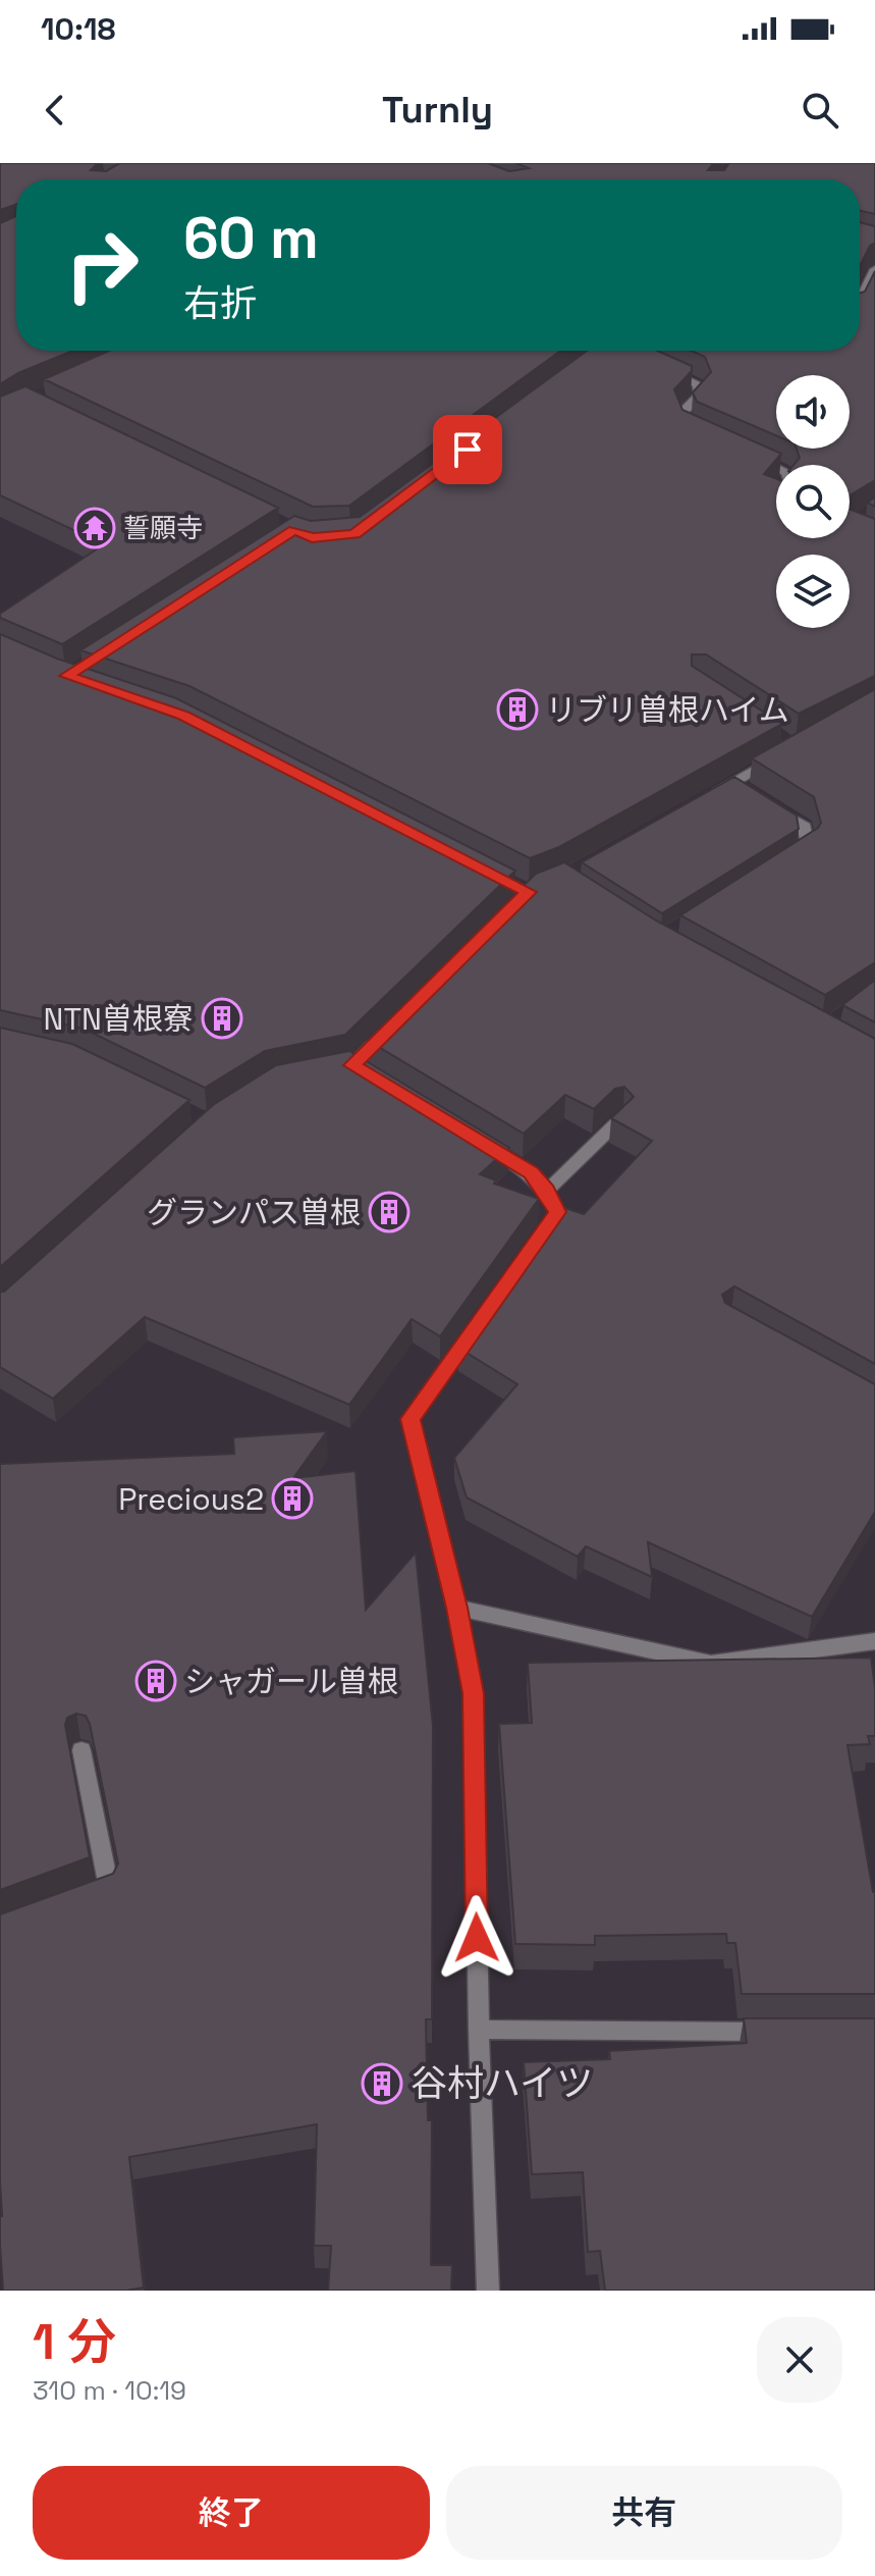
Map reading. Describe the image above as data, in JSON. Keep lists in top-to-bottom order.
{
  "places": {
    "temple": ["誓願寺"],
    "building": [
      "リブリ曽根ハイム",
      "NTN曽根寮",
      "グランパス曽根",
      "Precious2",
      "シャガール曽根",
      "谷村ハイツ"
    ]
  },
  "page": {
    "status": "10:18",
    "header": "Turnly",
    "turn": ["60 m", "右折"],
    "heading": ["1 分", "310 m · 10:19"],
    "buttons": ["終了", "共有"]
  }
}
